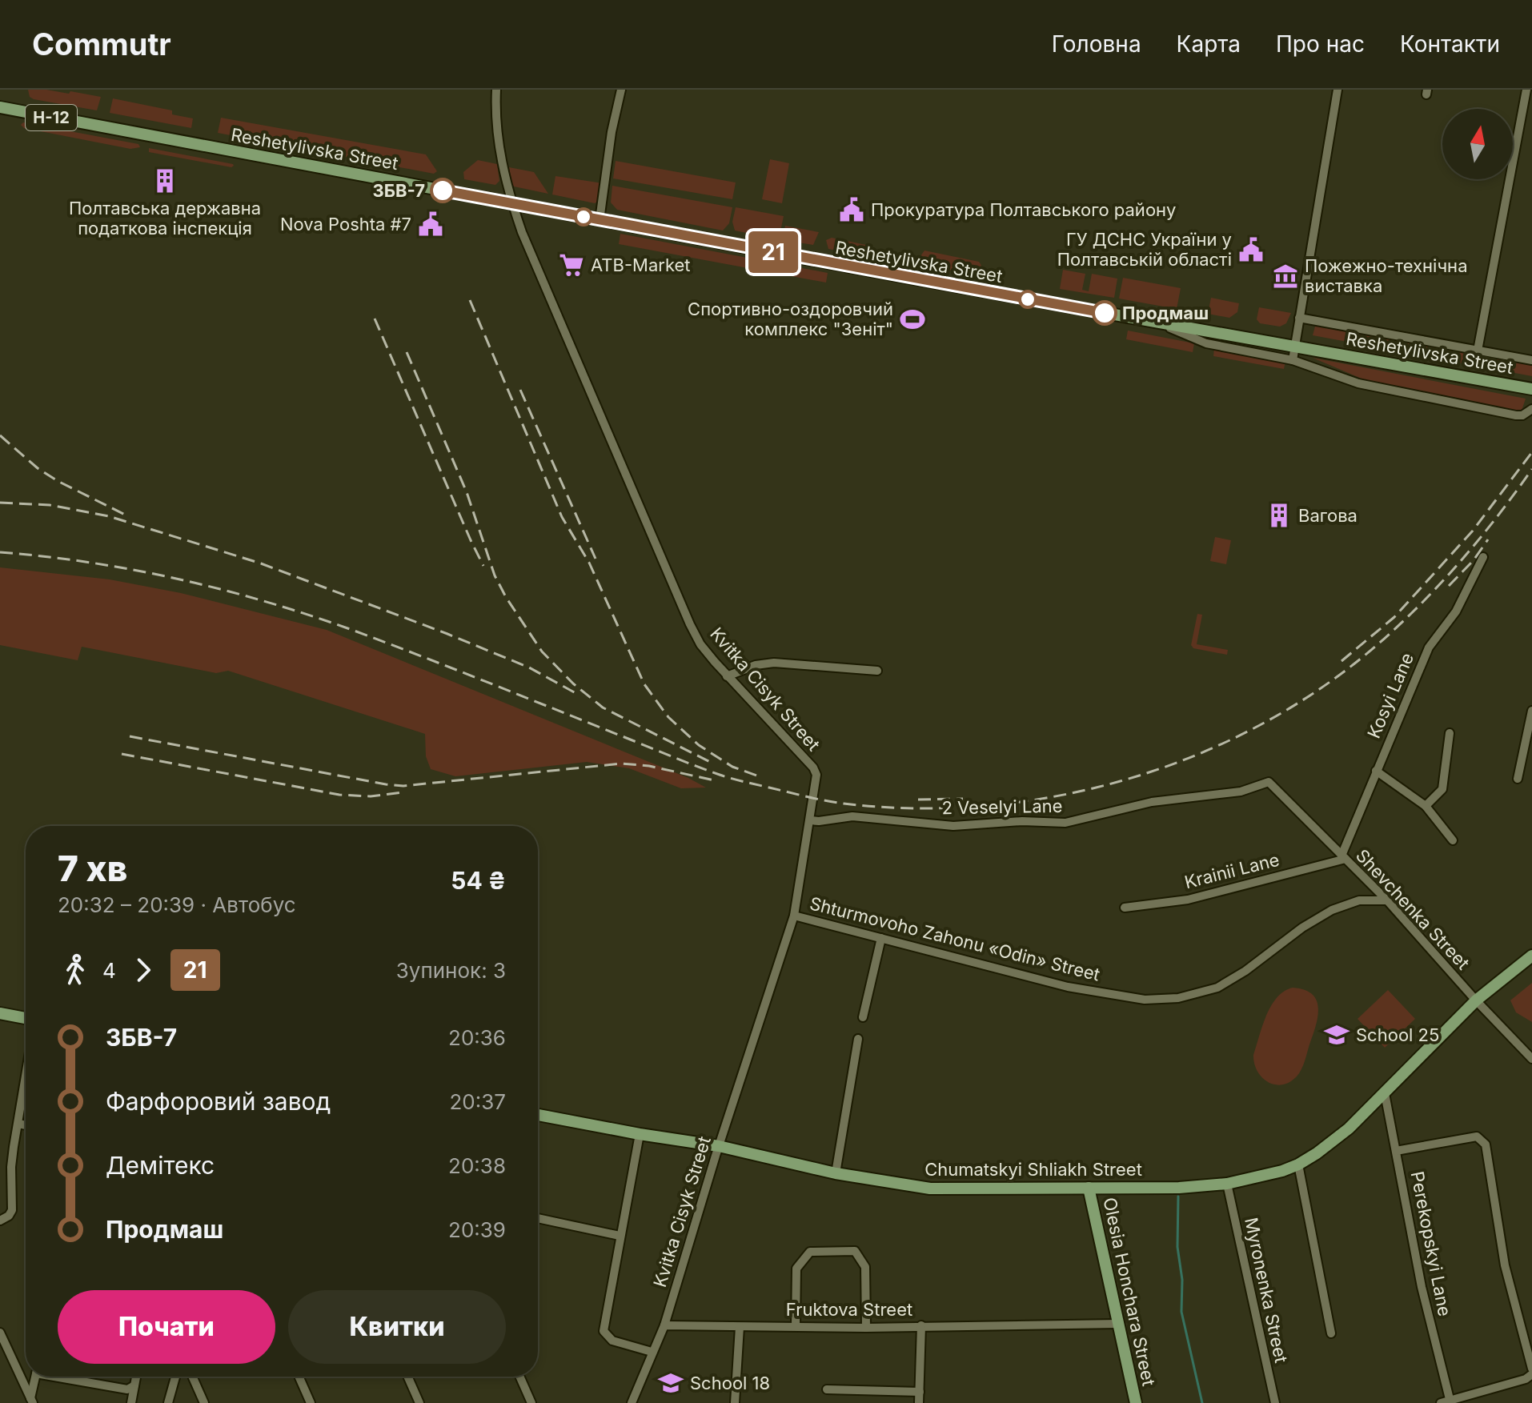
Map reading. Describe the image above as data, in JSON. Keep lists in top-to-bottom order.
{
  "streets": {
    "main road": [
      "Н-12",
      "Reshetylivska Street",
      "Chumatskyi Shliakh Street",
      "Olesia Honchara Street"
    ],
    "street": [
      "Kvitka Cisyk Street",
      "Kosyi Lane",
      "2 Veselyi Lane",
      "Krainii Lane",
      "Shevchenka Street",
      "Shturmovoho Zahonu «Odin» Street",
      "Perekopskyi Lane",
      "Myronenka Street",
      "Fruktova Street"
    ]
  },
  "crossings": [
    ["Reshetylivska Street", "Kvitka Cisyk Street"],
    ["Kvitka Cisyk Street", "2 Veselyi Lane"],
    ["Kvitka Cisyk Street", "Shturmovoho Zahonu «Odin» Street"],
    ["Kvitka Cisyk Street", "Chumatskyi Shliakh Street"],
    ["Kvitka Cisyk Street", "Fruktova Street"],
    ["Kosyi Lane", "Krainii Lane"],
    ["Kosyi Lane", "Shevchenka Street"],
    ["2 Veselyi Lane", "Shevchenka Street"],
    ["Krainii Lane", "Shevchenka Street"],
    ["Shevchenka Street", "Shturmovoho Zahonu «Odin» Street"],
    ["Shevchenka Street", "Chumatskyi Shliakh Street"],
    ["Chumatskyi Shliakh Street", "Perekopskyi Lane"],
    ["Chumatskyi Shliakh Street", "Myronenka Street"],
    ["Chumatskyi Shliakh Street", "Olesia Honchara Street"],
    ["Olesia Honchara Street", "Fruktova Street"]
  ],
  "places": {
    "building": ["Полтавська державна податкова інспекція", "Вагова"],
    "other": ["ЗБВ-7", "Продмаш"],
    "public building": ["Прокуратура Полтавського району", "Nova Poshta #7", "ГУ ДСНС України у Полтавській області"],
    "supermarket": ["ATB-Market"],
    "museum": ["Пожежно-технічна виставка"],
    "sports": ["Спортивно-оздоровчий комплекс \"Зеніт\""],
    "school or university": ["School 25", "School 18"]
  },
  "lines": ["bus line 21"],
  "north": "top",
  "page": {
    "header": "Commutr",
    "nav": [
      "Головна",
      "Карта",
      "Про нас",
      "Контакти"
    ],
    "on_map": "21",
    "heading": ["7 хв", "20:32 – 20:39 · Автобус", "54 ₴"],
    "legs": ["4", "21", "Зупинок: 3"],
    "list": [
      {
        "name": "ЗБВ-7",
        "value": "20:36"
      },
      {
        "name": "Фарфоровий завод",
        "value": "20:37"
      },
      {
        "name": "Демітекс",
        "value": "20:38"
      },
      {
        "name": "Продмаш",
        "value": "20:39"
      }
    ],
    "buttons": ["Почати", "Квитки"]
  }
}
